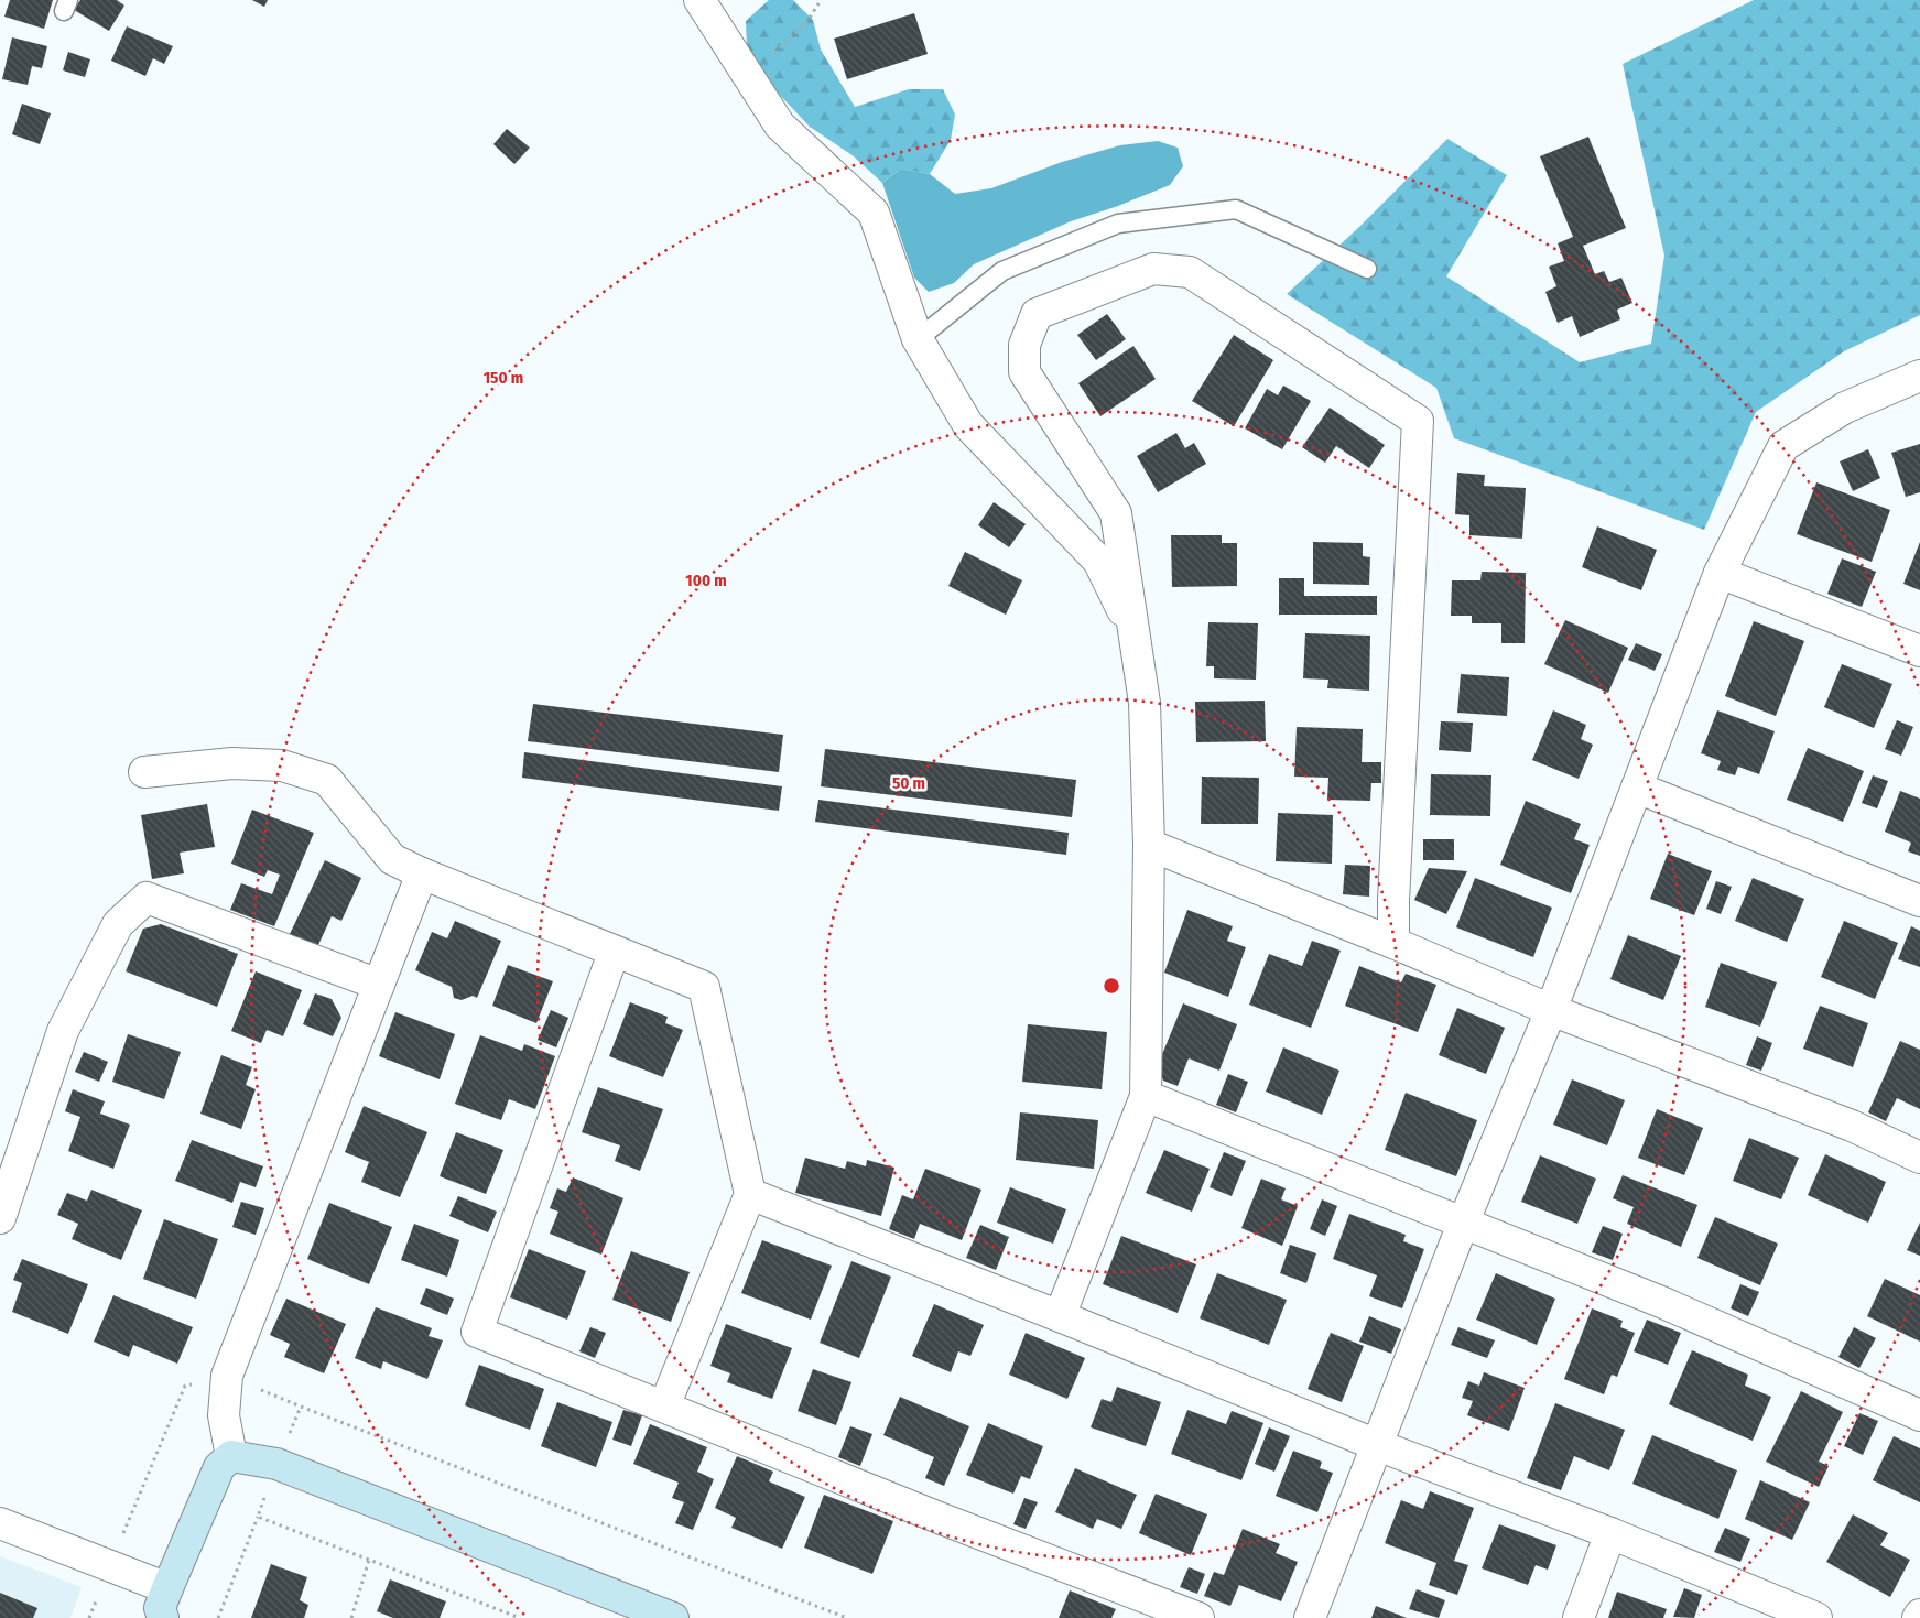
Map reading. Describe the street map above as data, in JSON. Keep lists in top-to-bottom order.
{
  "rings": ["150 m", "100 m", "50 m"]
}
